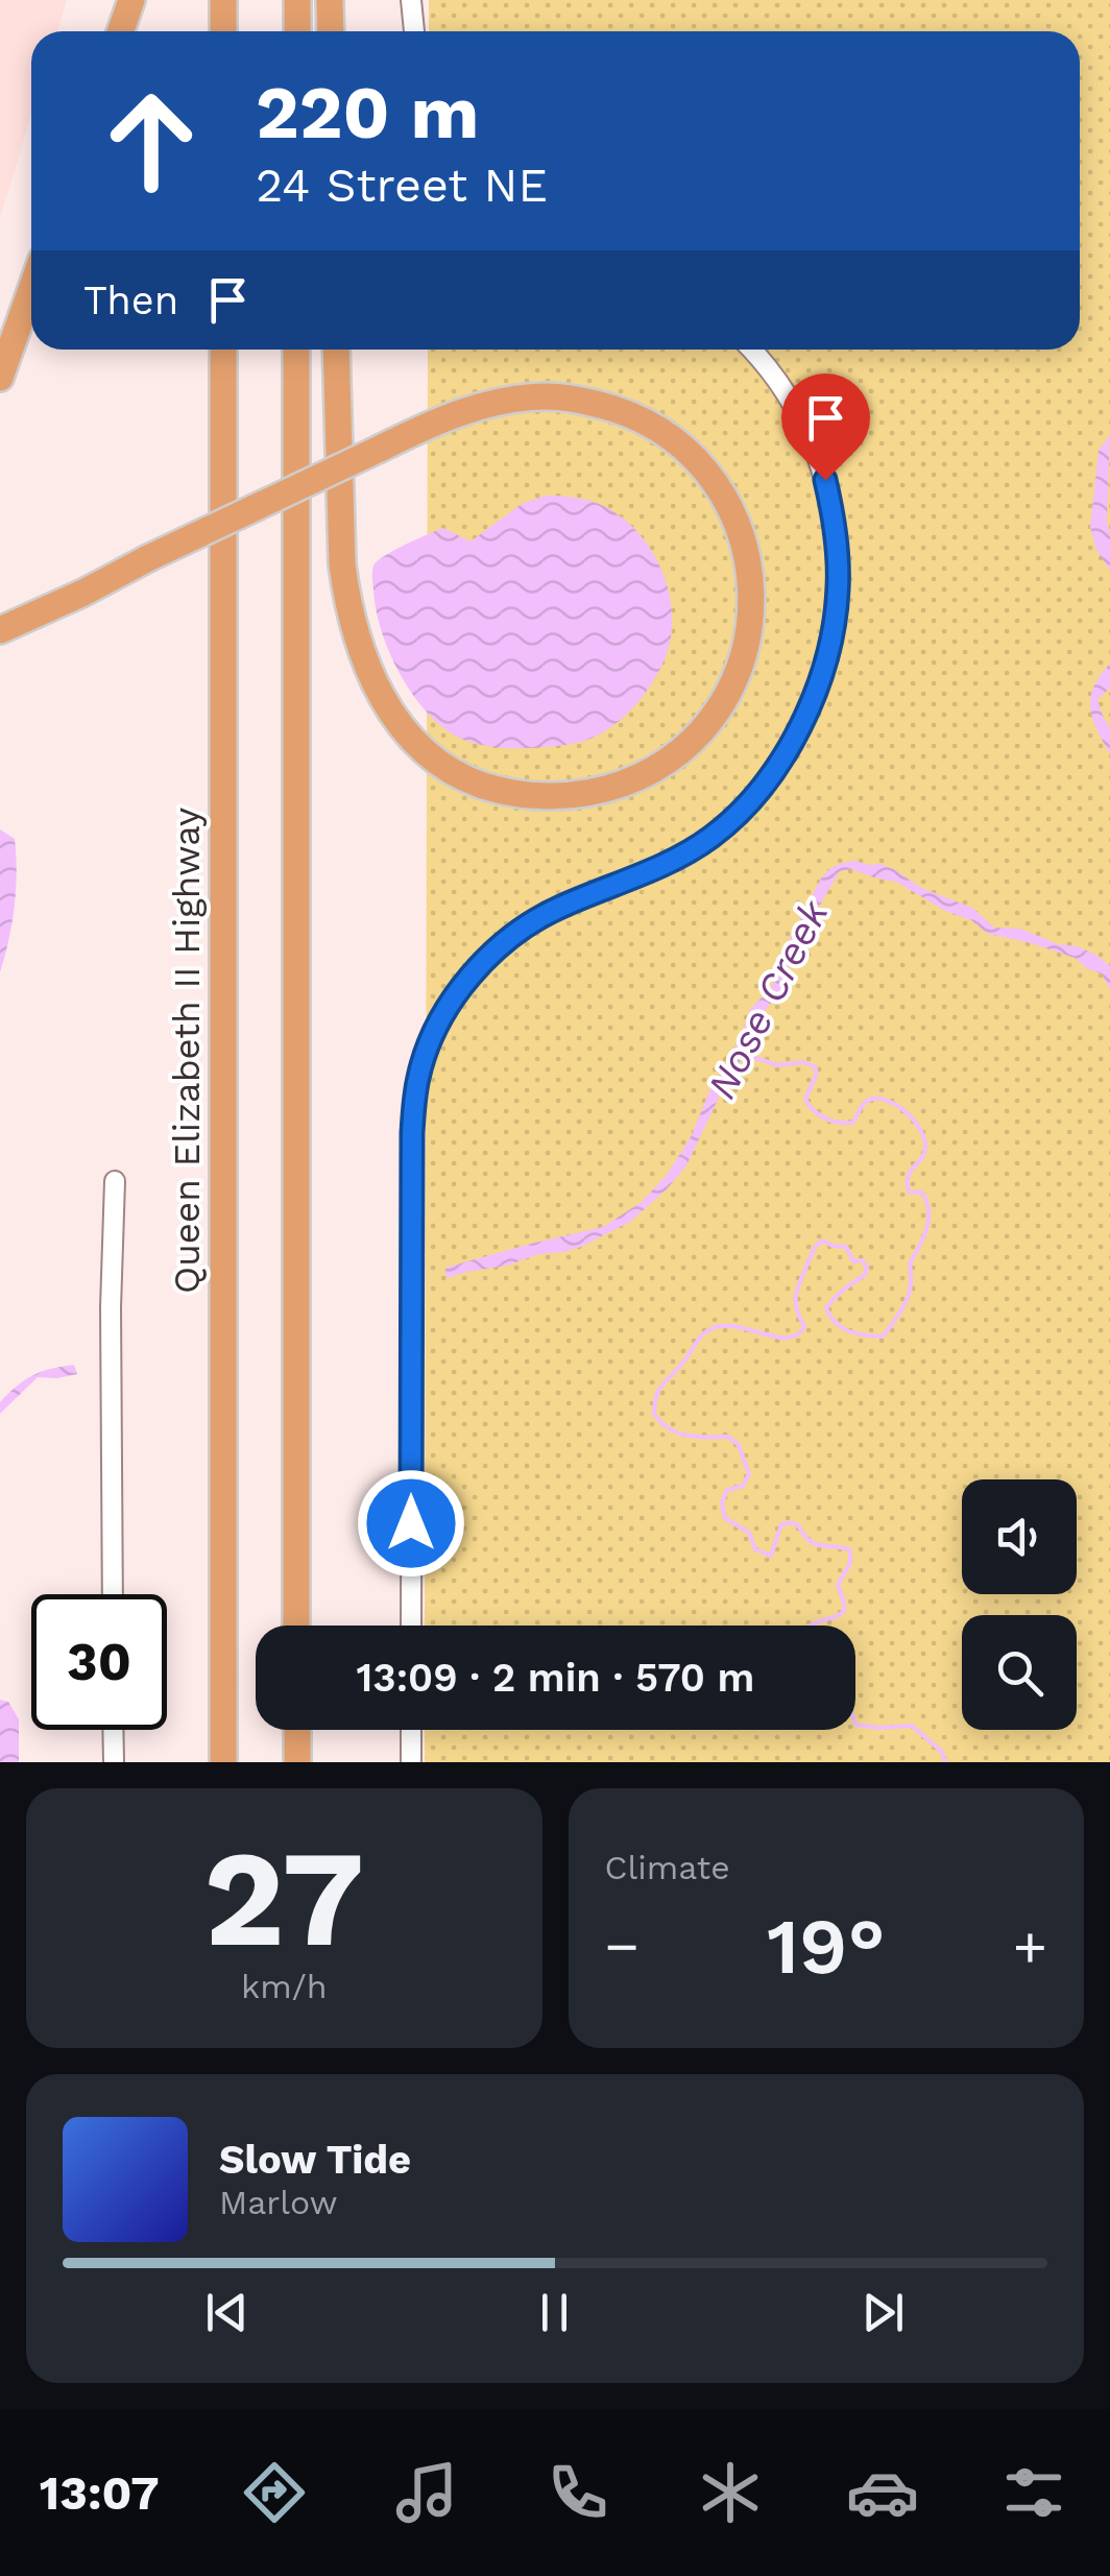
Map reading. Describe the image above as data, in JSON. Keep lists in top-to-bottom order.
{
  "streets": {
    "highway": ["Queen Elizabeth II Highway"]
  },
  "water": ["Nose Creek"],
  "page": {
    "turn": ["220 m", "24 Street NE"],
    "then": "Then",
    "limit": "30",
    "trip": "13:09 · 2 min · 570 m",
    "tile": [
      ["27", "km/h"],
      "Climate"
    ],
    "heat": ["−", "19°", "+"],
    "song": ["Slow Tide", "Marlow"],
    "tabs": "13:07"
  }
}
